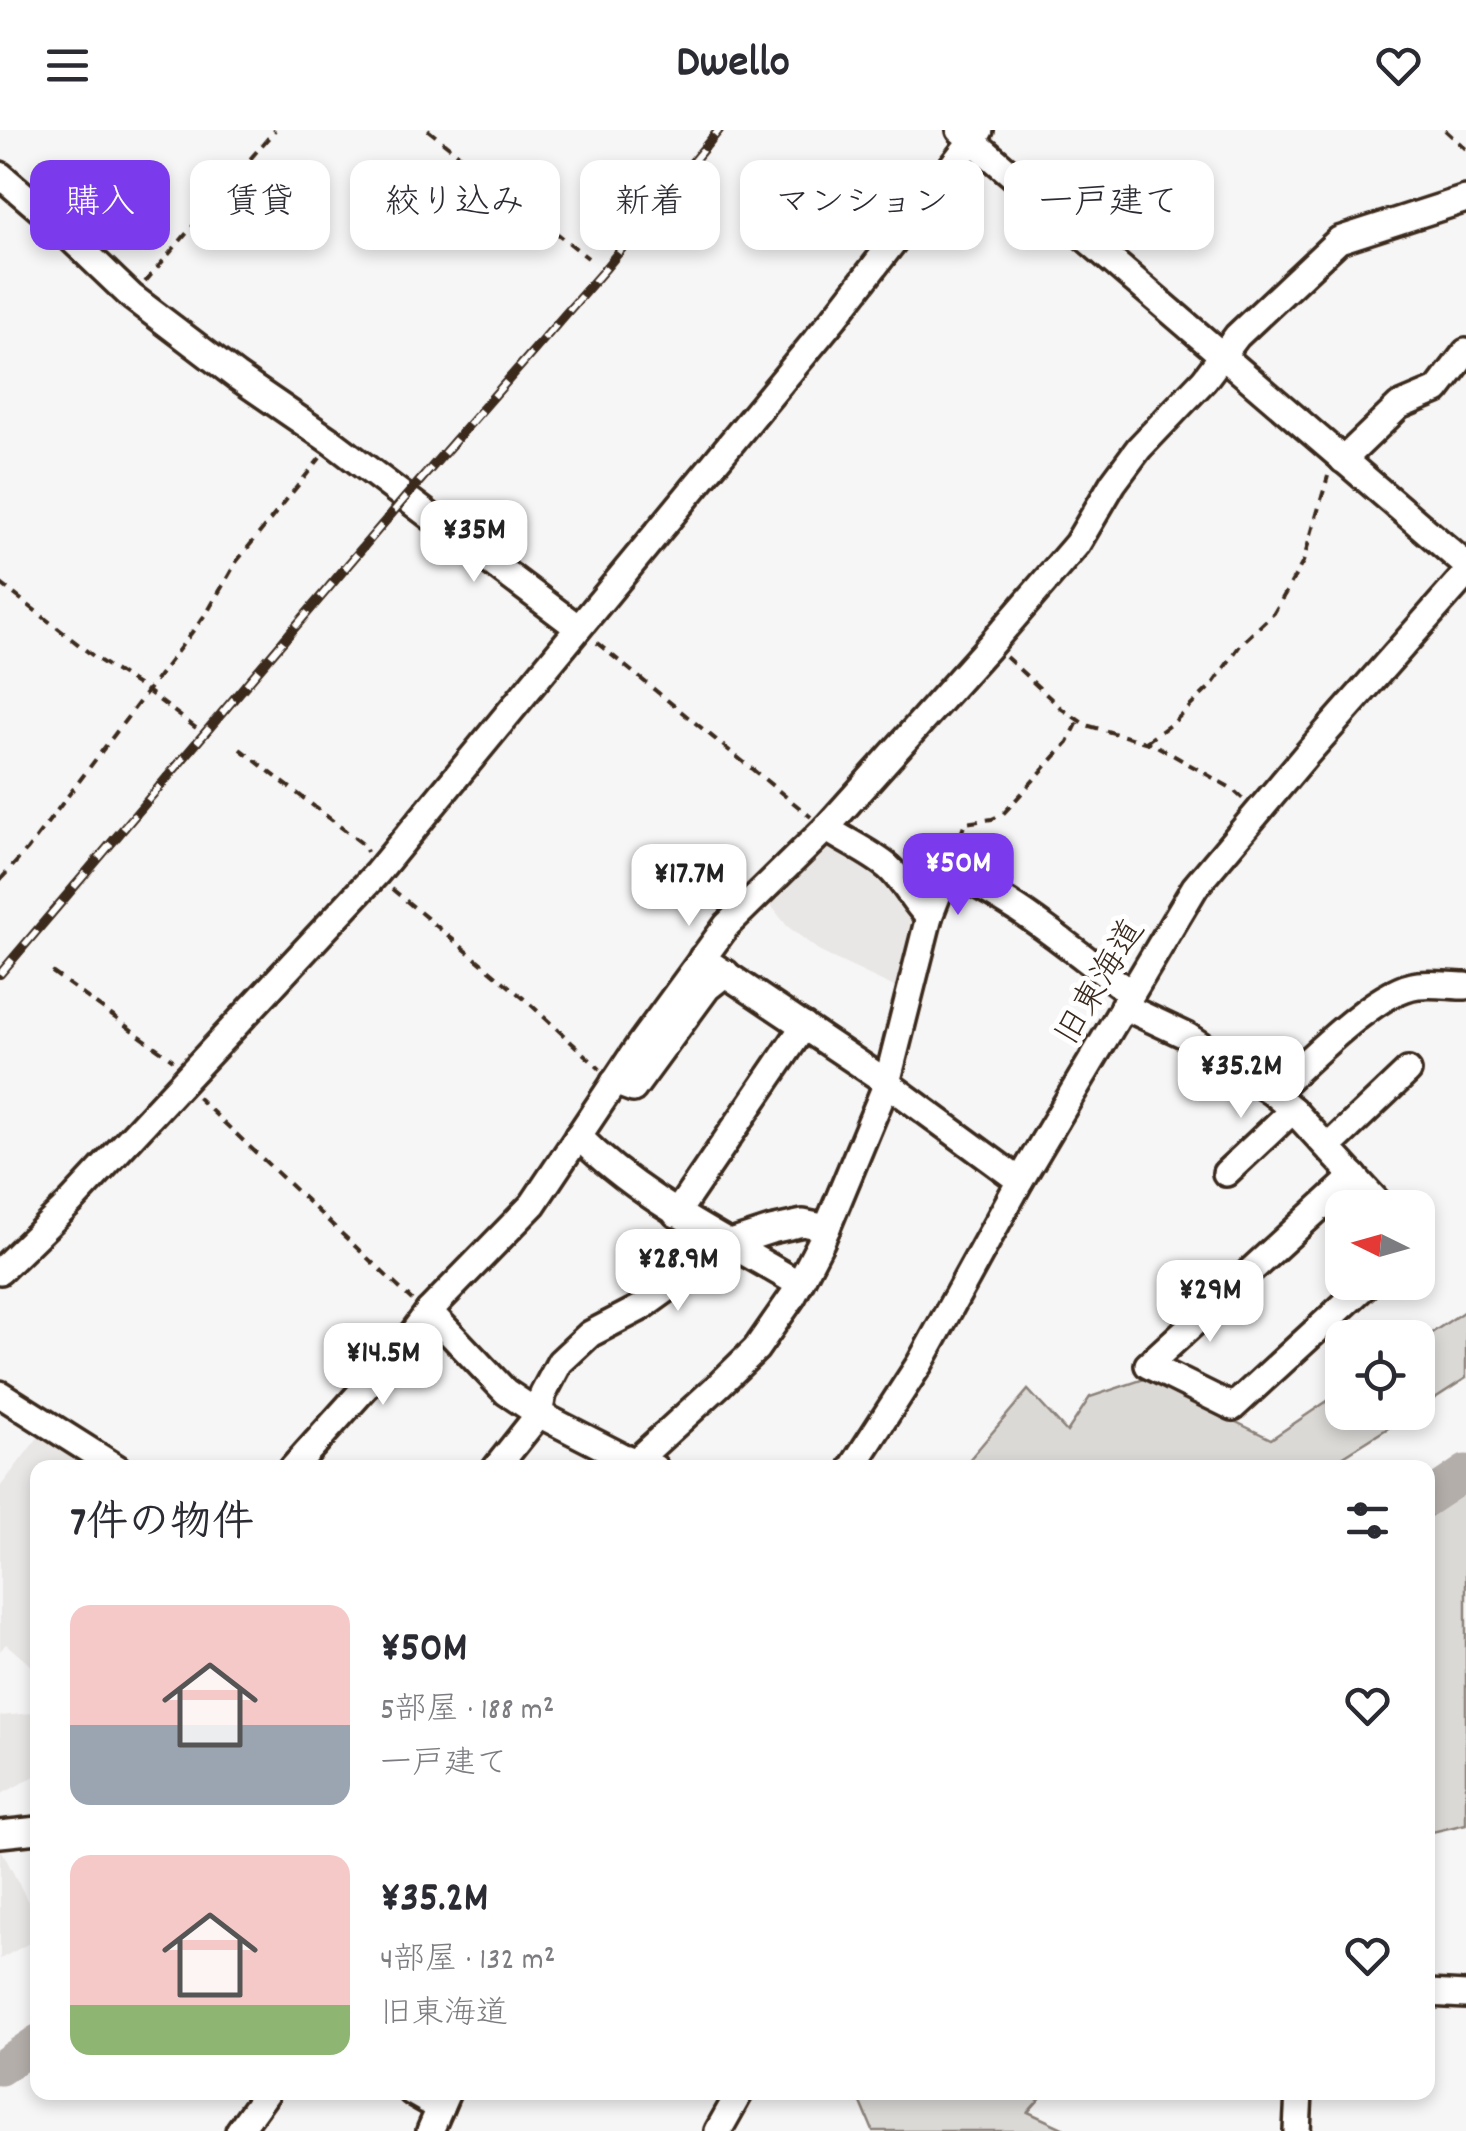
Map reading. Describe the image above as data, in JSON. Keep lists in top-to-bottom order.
{
  "streets": {
    "street": ["旧東海道"]
  },
  "north": "left",
  "page": {
    "header": "Dwello",
    "chip": [
      "購入",
      "賃貸",
      "絞り込み",
      "新着",
      "マンション",
      "一戸建て"
    ],
    "price": [
      "¥35M",
      "¥50M",
      "¥17.7M",
      "¥35.2M",
      "¥28.9M",
      "¥29M",
      "¥14.5M"
    ],
    "heading": "7件の物件",
    "list": [
      {
        "name": "¥50M",
        "note": "5部屋 · 188 m² · 一戸建て"
      },
      {
        "name": "¥35.2M",
        "note": "4部屋 · 132 m² · 旧東海道"
      }
    ]
  }
}
